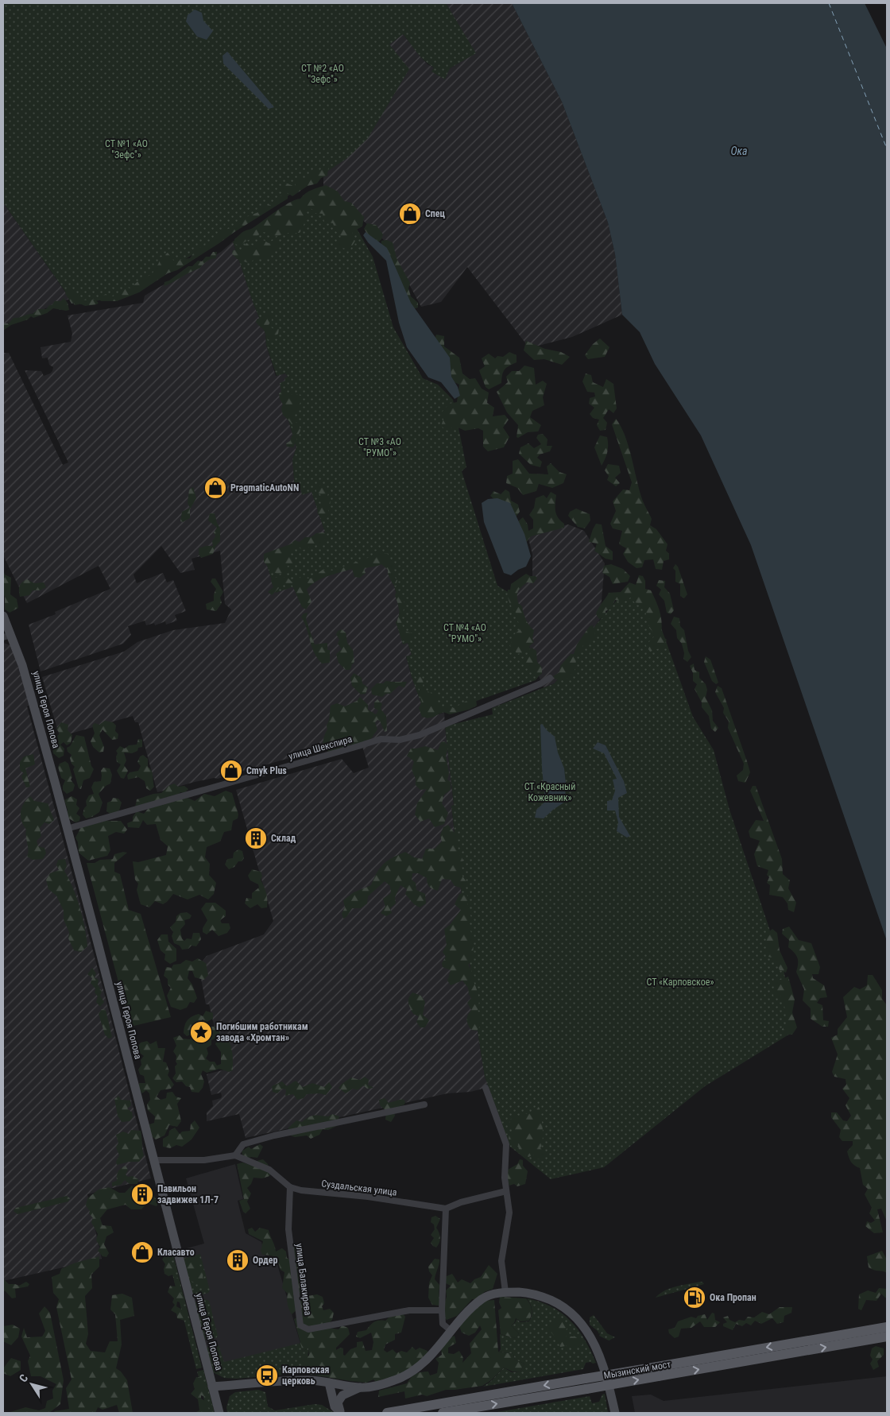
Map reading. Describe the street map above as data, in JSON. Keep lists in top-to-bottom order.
{
  "streets": {
    "main road": ["Мызинский мост"],
    "street": [
      "улица Героя Попова",
      "улица Шекспира",
      "Суздальская улица",
      "улица Балакирева"
    ]
  },
  "crossings": [
    ["улица Героя Попова", "улица Шекспира"],
    ["Суздальская улица", "улица Балакирева"]
  ],
  "water": ["Ока"],
  "parks": [
    "СТ №2 «АО \"Зефс\"»",
    "СТ №1 «АО \"Зефс\"»",
    "СТ №3 «АО \"РУМО\"»",
    "СТ №4 «АО \"РУМО\"»",
    "СТ «Красный Кожевник»",
    "СТ «Карповское»"
  ],
  "places": {
    "shop": [
      "Спец",
      "PragmaticAutoNN",
      "Cmyk Plus",
      "Класавто"
    ],
    "building": ["Склад", "Павильон задвижек 1Л-7", "Ордер"],
    "place": ["Погибшим работникам завода «Хромтан»"],
    "fuel station": ["Ока Пропан"],
    "bus stop": ["Карповская церковь"]
  },
  "north": "top left"
}
